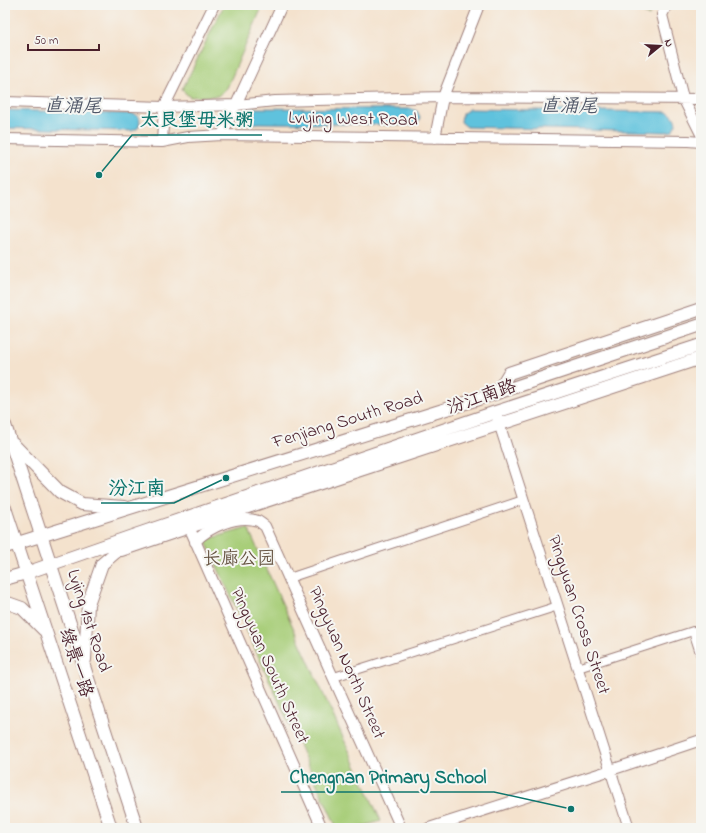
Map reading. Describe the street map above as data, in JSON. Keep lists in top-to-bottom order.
{
  "streets": {
    "main road": [
      "汾江南路",
      "Fenjiang South Road",
      "Lvjing 1st Road",
      "绿景一路"
    ],
    "street": [
      "Lvying West Road",
      "Pingyuan Cross Street",
      "Pingyuan North Street",
      "Pingyuan South Street"
    ]
  },
  "crossings": [
    ["汾江南路", "Pingyuan Cross Street"],
    ["汾江南路", "Lvjing 1st Road"],
    ["汾江南路", "绿景一路"],
    ["汾江南路", "Pingyuan South Street"],
    ["Fenjiang South Road", "Lvjing 1st Road"],
    ["Fenjiang South Road", "绿景一路"]
  ],
  "water": ["直涌尾"],
  "parks": ["长廊公园"],
  "places": ["太艮堡毋米粥", "汾江南", "Chengnan Primary School"],
  "scale_bar": "50 m",
  "north": "right"
}
